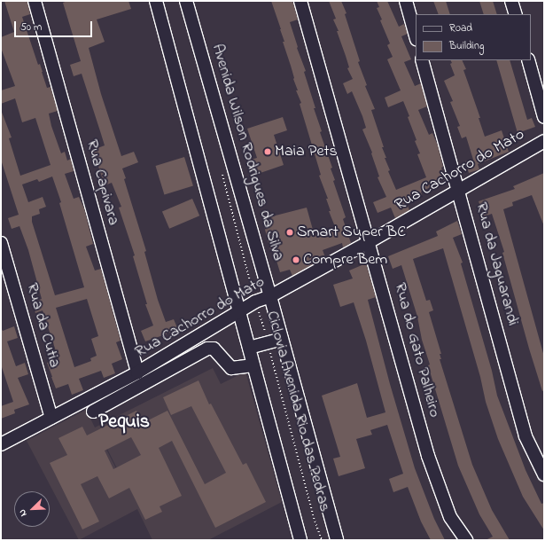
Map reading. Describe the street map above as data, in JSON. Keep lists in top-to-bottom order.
{
  "streets": {
    "street": [
      "Avenida Wilson Rodrigues da Silva",
      "Rua Cachorro do Mato",
      "Rua Capivara",
      "Rua da Jaguarandi",
      "Rua da Cutia",
      "Rua do Gato Palheiro"
    ],
    "path": ["Ciclovia Avenida Rio das Pedras"]
  },
  "crossings": [
    ["Avenida Wilson Rodrigues da Silva", "Rua Cachorro do Mato"],
    ["Rua Cachorro do Mato", "Rua Capivara"],
    ["Rua Cachorro do Mato", "Rua da Jaguarandi"],
    ["Rua Cachorro do Mato", "Rua da Cutia"],
    ["Rua Cachorro do Mato", "Rua do Gato Palheiro"],
    ["Rua Cachorro do Mato", "Ciclovia Avenida Rio das Pedras"]
  ],
  "districts": ["Pequis"],
  "places": ["Maia Pets", "Smart Super BC", "Compre Bem"],
  "legend": ["Road", "Building"],
  "scale_bar": "50 m",
  "north": "bottom left"
}
